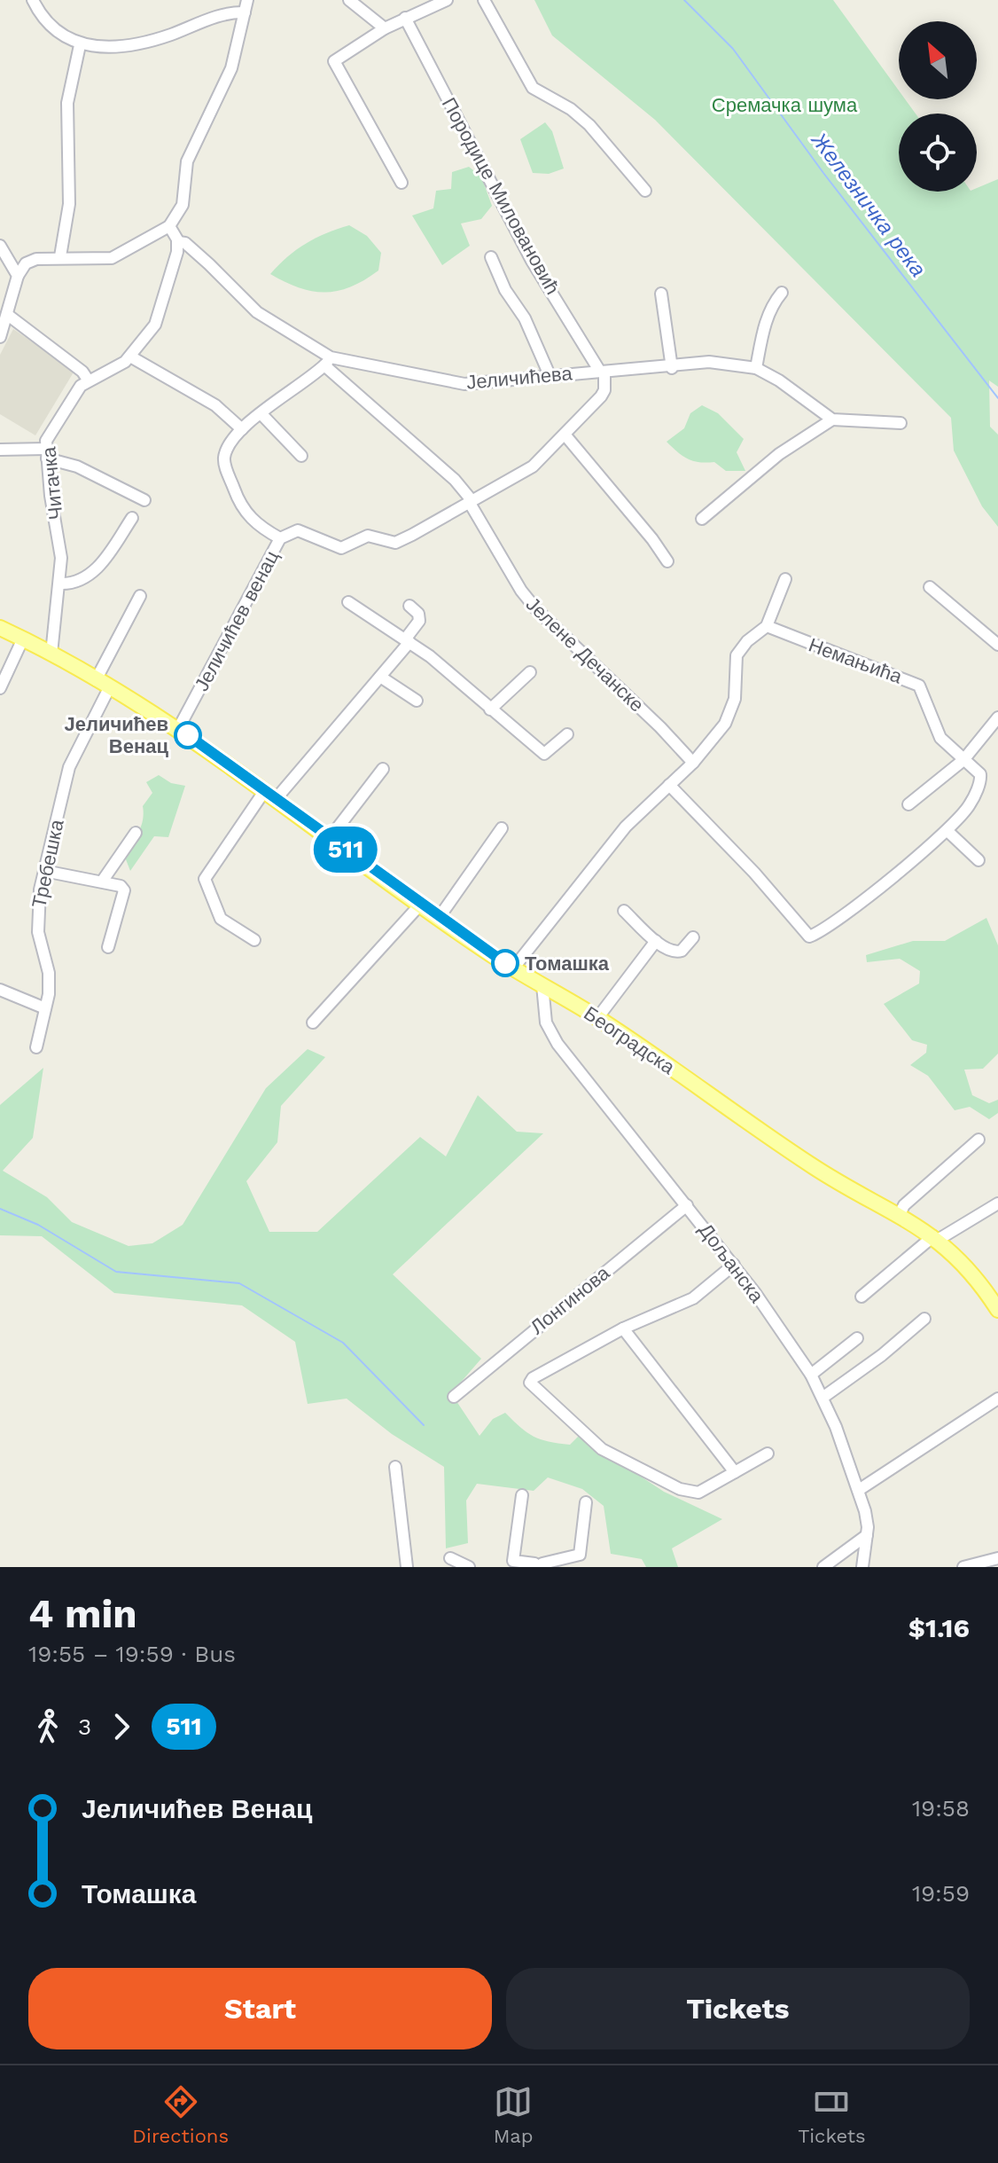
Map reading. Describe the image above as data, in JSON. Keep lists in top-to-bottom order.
{
  "streets": {
    "main road": ["Београдска"],
    "street": [
      "Породице Миловановић",
      "Јеличићева",
      "Читачка",
      "Јеличићев венац",
      "Јелене Дечанске",
      "Немањића",
      "Требешка",
      "Дољанска",
      "Лонгинова"
    ]
  },
  "crossings": [
    ["Породице Миловановић", "Јеличићева"],
    ["Породице Миловановић", "Јеличићев венац"],
    ["Јеличићева", "Јеличићев венац"],
    ["Читачка", "Београдска"],
    ["Јеличићев венац", "Јелене Дечанске"],
    ["Јеличићев венац", "Београдска"],
    ["Требешка", "Београдска"],
    ["Београдска", "Дољанска"],
    ["Дољанска", "Лонгинова"]
  ],
  "water": ["Железничка река"],
  "parks": ["Сремачка шума"],
  "places": ["Јеличићев Венац", "Томашка"],
  "lines": ["bus line 511"],
  "north": "top left",
  "page": {
    "on_map": "511",
    "heading": ["4 min", "19:55 – 19:59 · Bus", "$1.16"],
    "legs": ["3", "511"],
    "list": [
      {
        "name": "Јеличићев Венац",
        "value": "19:58"
      },
      {
        "name": "Томашка",
        "value": "19:59"
      }
    ],
    "buttons": ["Start", "Tickets"],
    "tabs": ["Directions", "Map", "Tickets"]
  }
}
